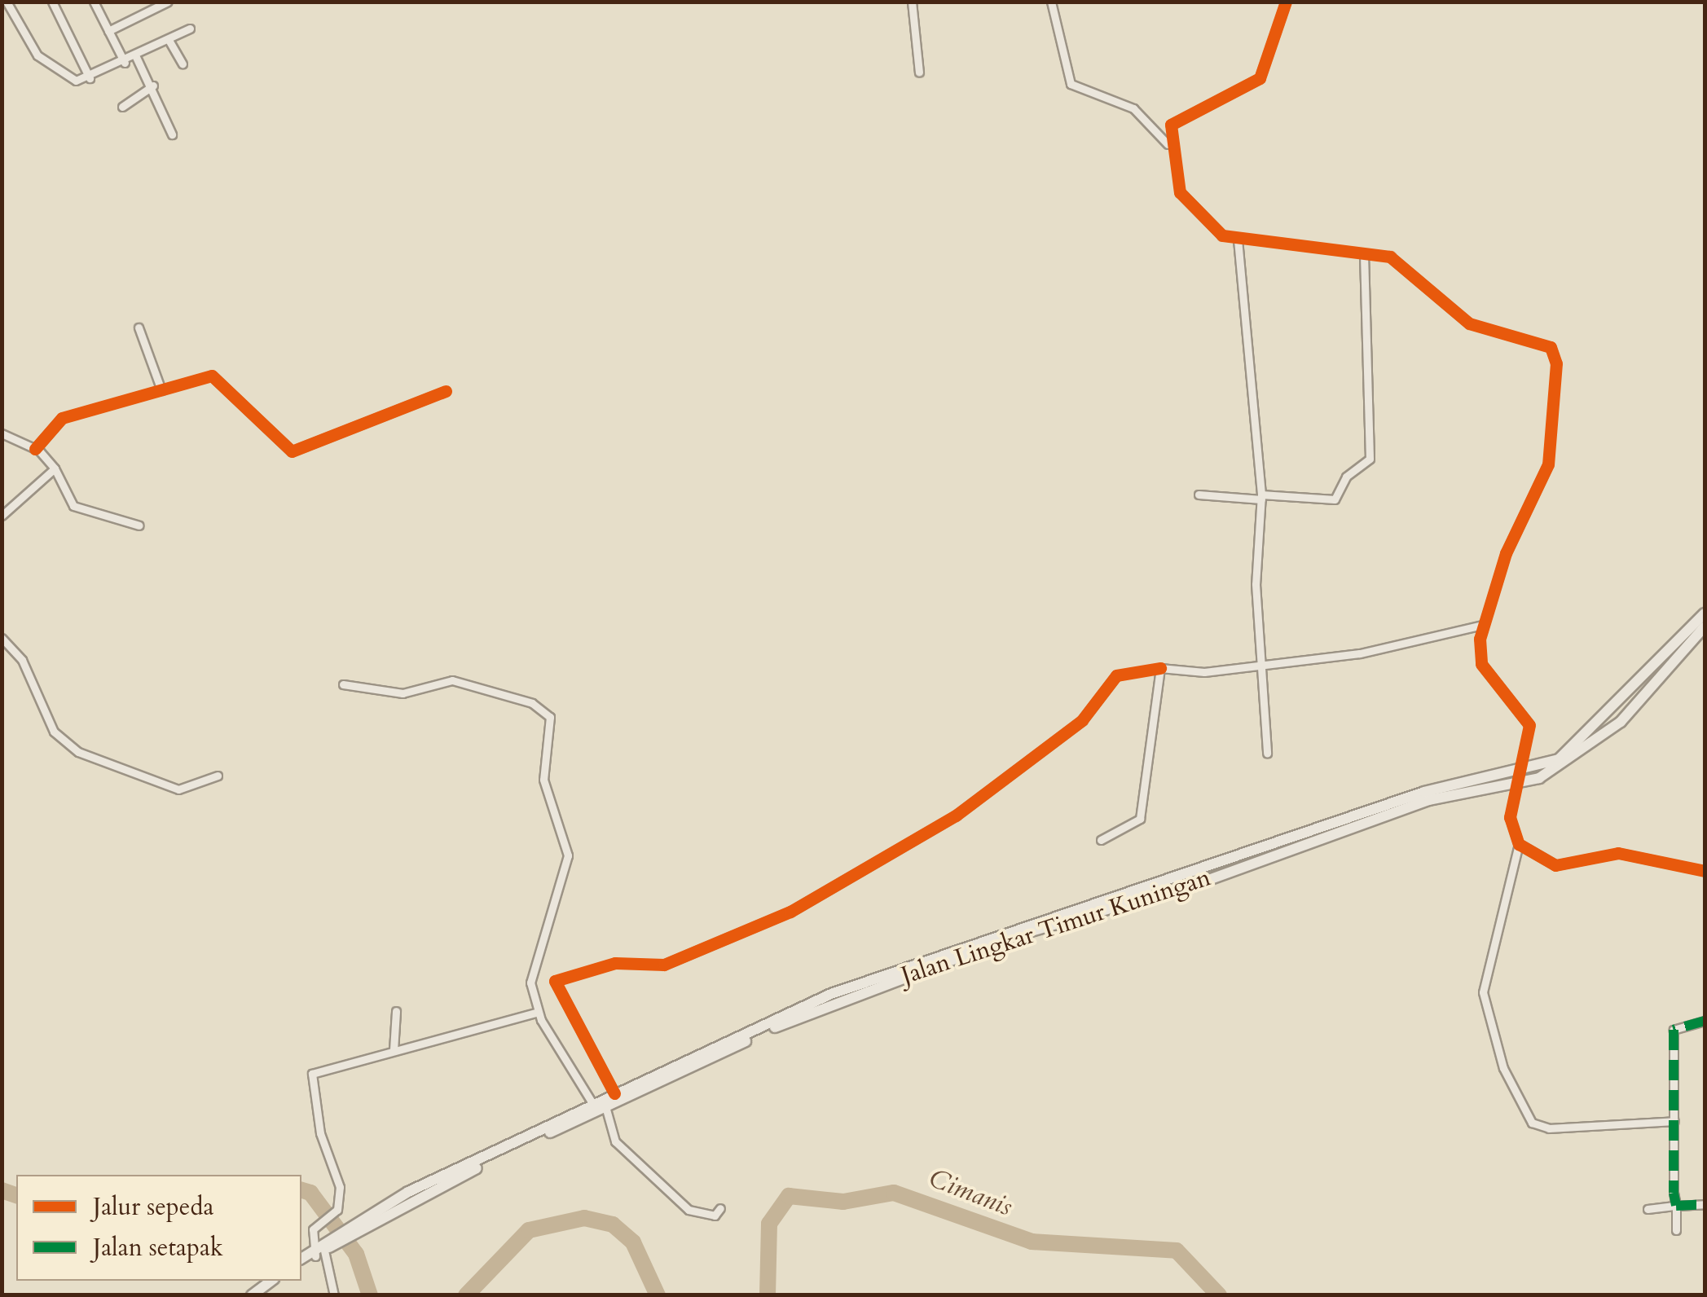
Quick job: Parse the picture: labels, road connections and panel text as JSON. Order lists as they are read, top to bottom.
{
  "streets": {
    "main road": ["Jalan Lingkar Timur Kuningan"]
  },
  "water": ["Cimanis"],
  "legend": ["Jalur sepeda", "Jalan setapak"]
}
